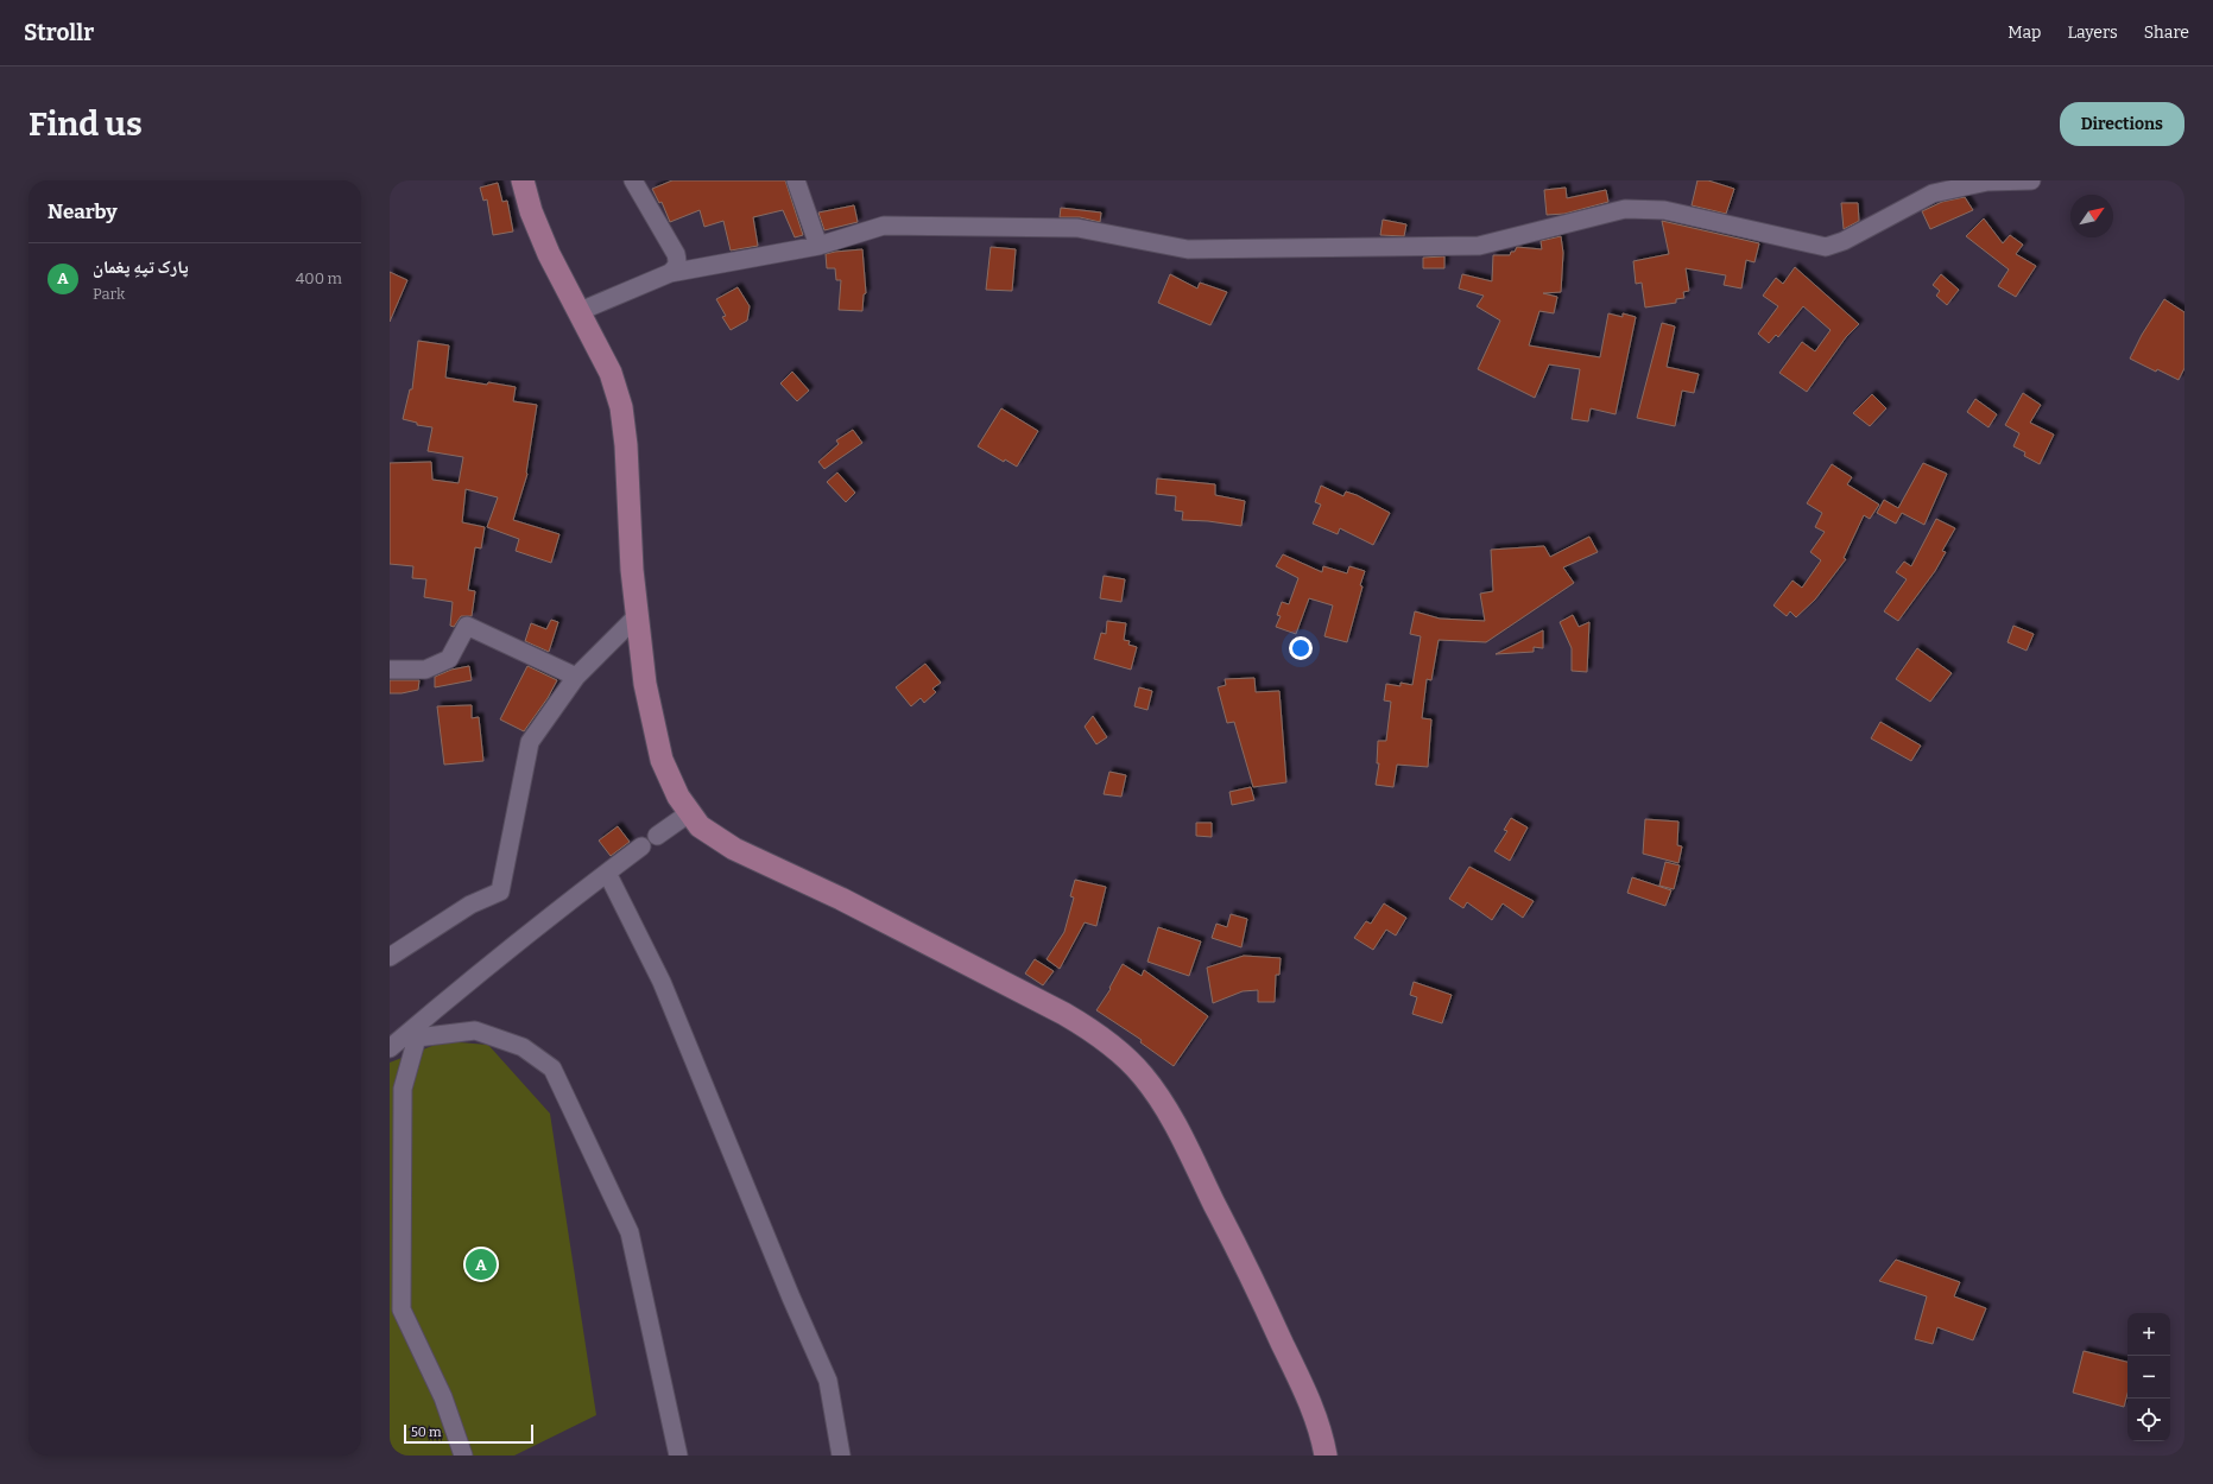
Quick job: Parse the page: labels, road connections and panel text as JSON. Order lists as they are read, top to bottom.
{
  "scale_bar": "50 m",
  "north": "top right",
  "page": {
    "header": "Strollr",
    "nav": ["Map", "Layers", "Share"],
    "buttons": "Directions",
    "title": "Find us",
    "heading": "Nearby",
    "list": [
      {
        "mark": "A",
        "name": "پارک تپهِ پغمان",
        "note": "Park",
        "value": "400 m"
      }
    ],
    "pins": "A",
    "map_buttons": ["+", "−"],
    "scale": "50 m"
  }
}
